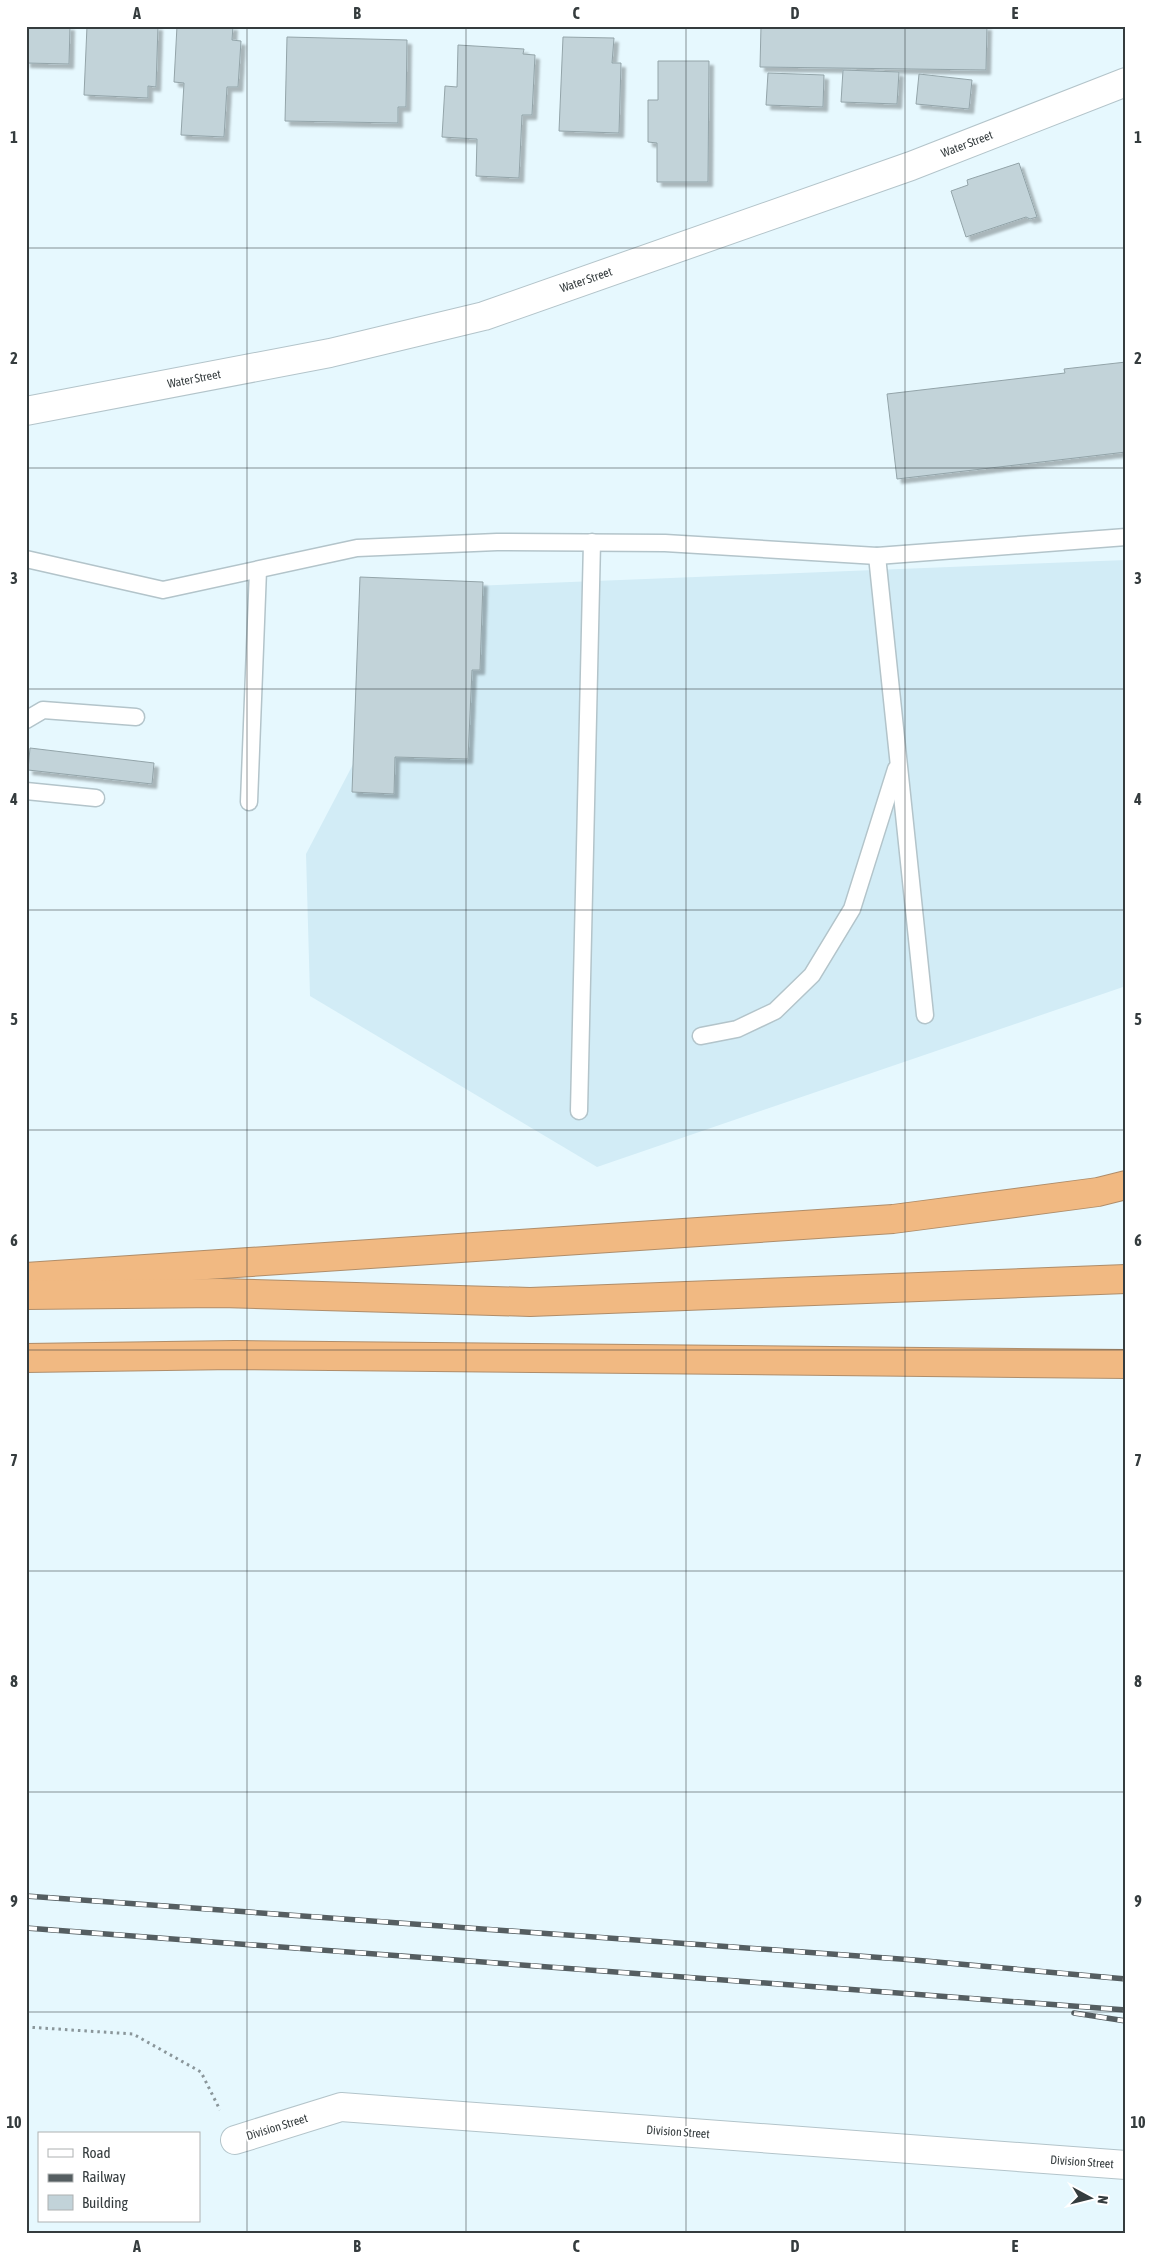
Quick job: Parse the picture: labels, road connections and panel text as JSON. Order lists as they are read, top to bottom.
{
  "streets": {
    "street": ["Water Street", "Division Street"]
  },
  "legend": ["Road", "Railway", "Building"],
  "north": "right",
  "grid": {
    "columns": [
      "A",
      "B",
      "C",
      "D",
      "E"
    ],
    "rows": [
      "1",
      "2",
      "3",
      "4",
      "5",
      "6",
      "7",
      "8",
      "9",
      "10"
    ]
  }
}
